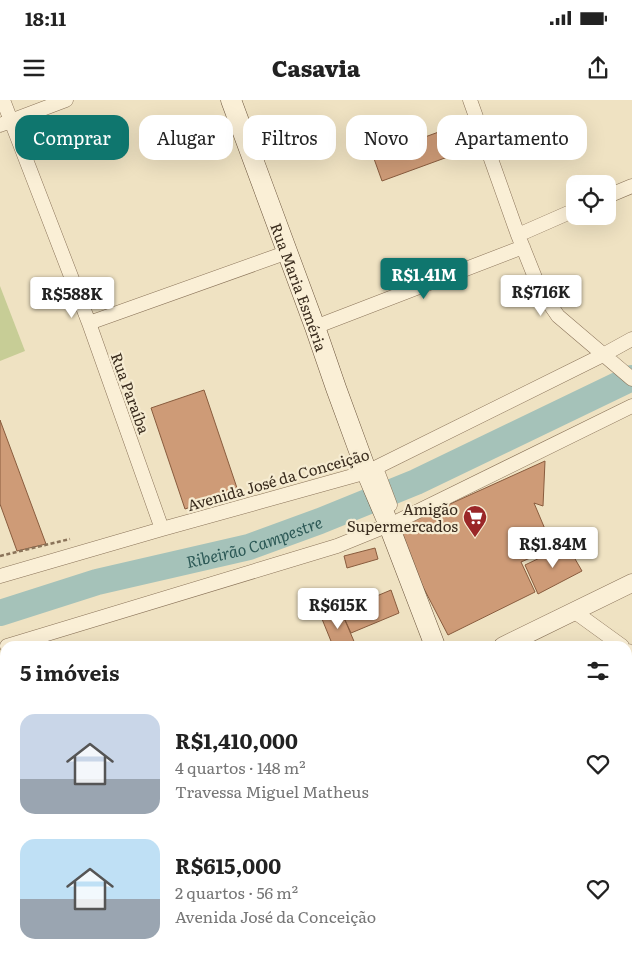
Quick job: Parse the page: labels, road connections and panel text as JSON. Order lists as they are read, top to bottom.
{
  "streets": {
    "main road": ["Rua Maria Esméria"],
    "street": ["Rua Paraíba", "Avenida José da Conceição"]
  },
  "crossings": [
    ["Rua Maria Esméria", "Avenida José da Conceição"],
    ["Rua Paraíba", "Avenida José da Conceição"]
  ],
  "water": ["Ribeirão Campestre"],
  "places": {
    "supermarket": ["Amigão Supermercados"]
  },
  "page": {
    "status": "18:11",
    "header": "Casavia",
    "chip": [
      "Comprar",
      "Alugar",
      "Filtros",
      "Novo",
      "Apartamento"
    ],
    "price": [
      "R$1.41M",
      "R$716K",
      "R$588K",
      "R$1.84M",
      "R$615K"
    ],
    "heading": "5 imóveis",
    "list": [
      {
        "name": "R$1,410,000",
        "note": "4 quartos · 148 m² · Travessa Miguel Matheus"
      },
      {
        "name": "R$615,000",
        "note": "2 quartos · 56 m² · Avenida José da Conceição"
      }
    ]
  }
}
